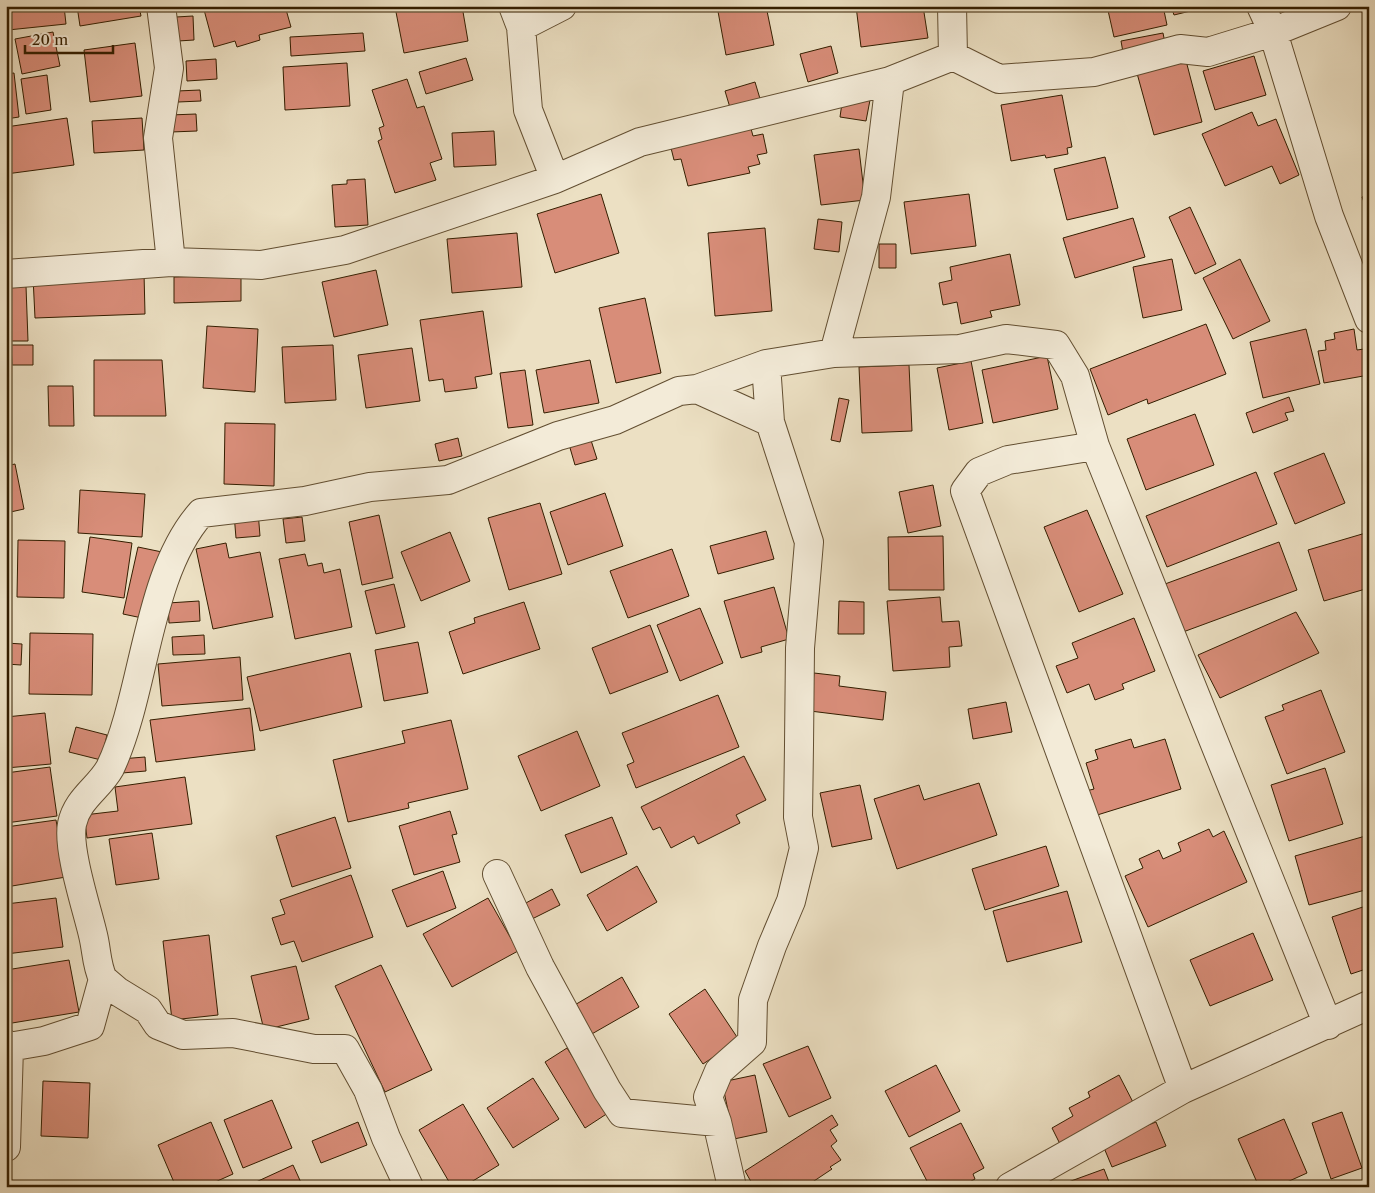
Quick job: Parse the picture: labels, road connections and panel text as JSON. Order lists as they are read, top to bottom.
{
  "scale_bar": "20 m"
}
